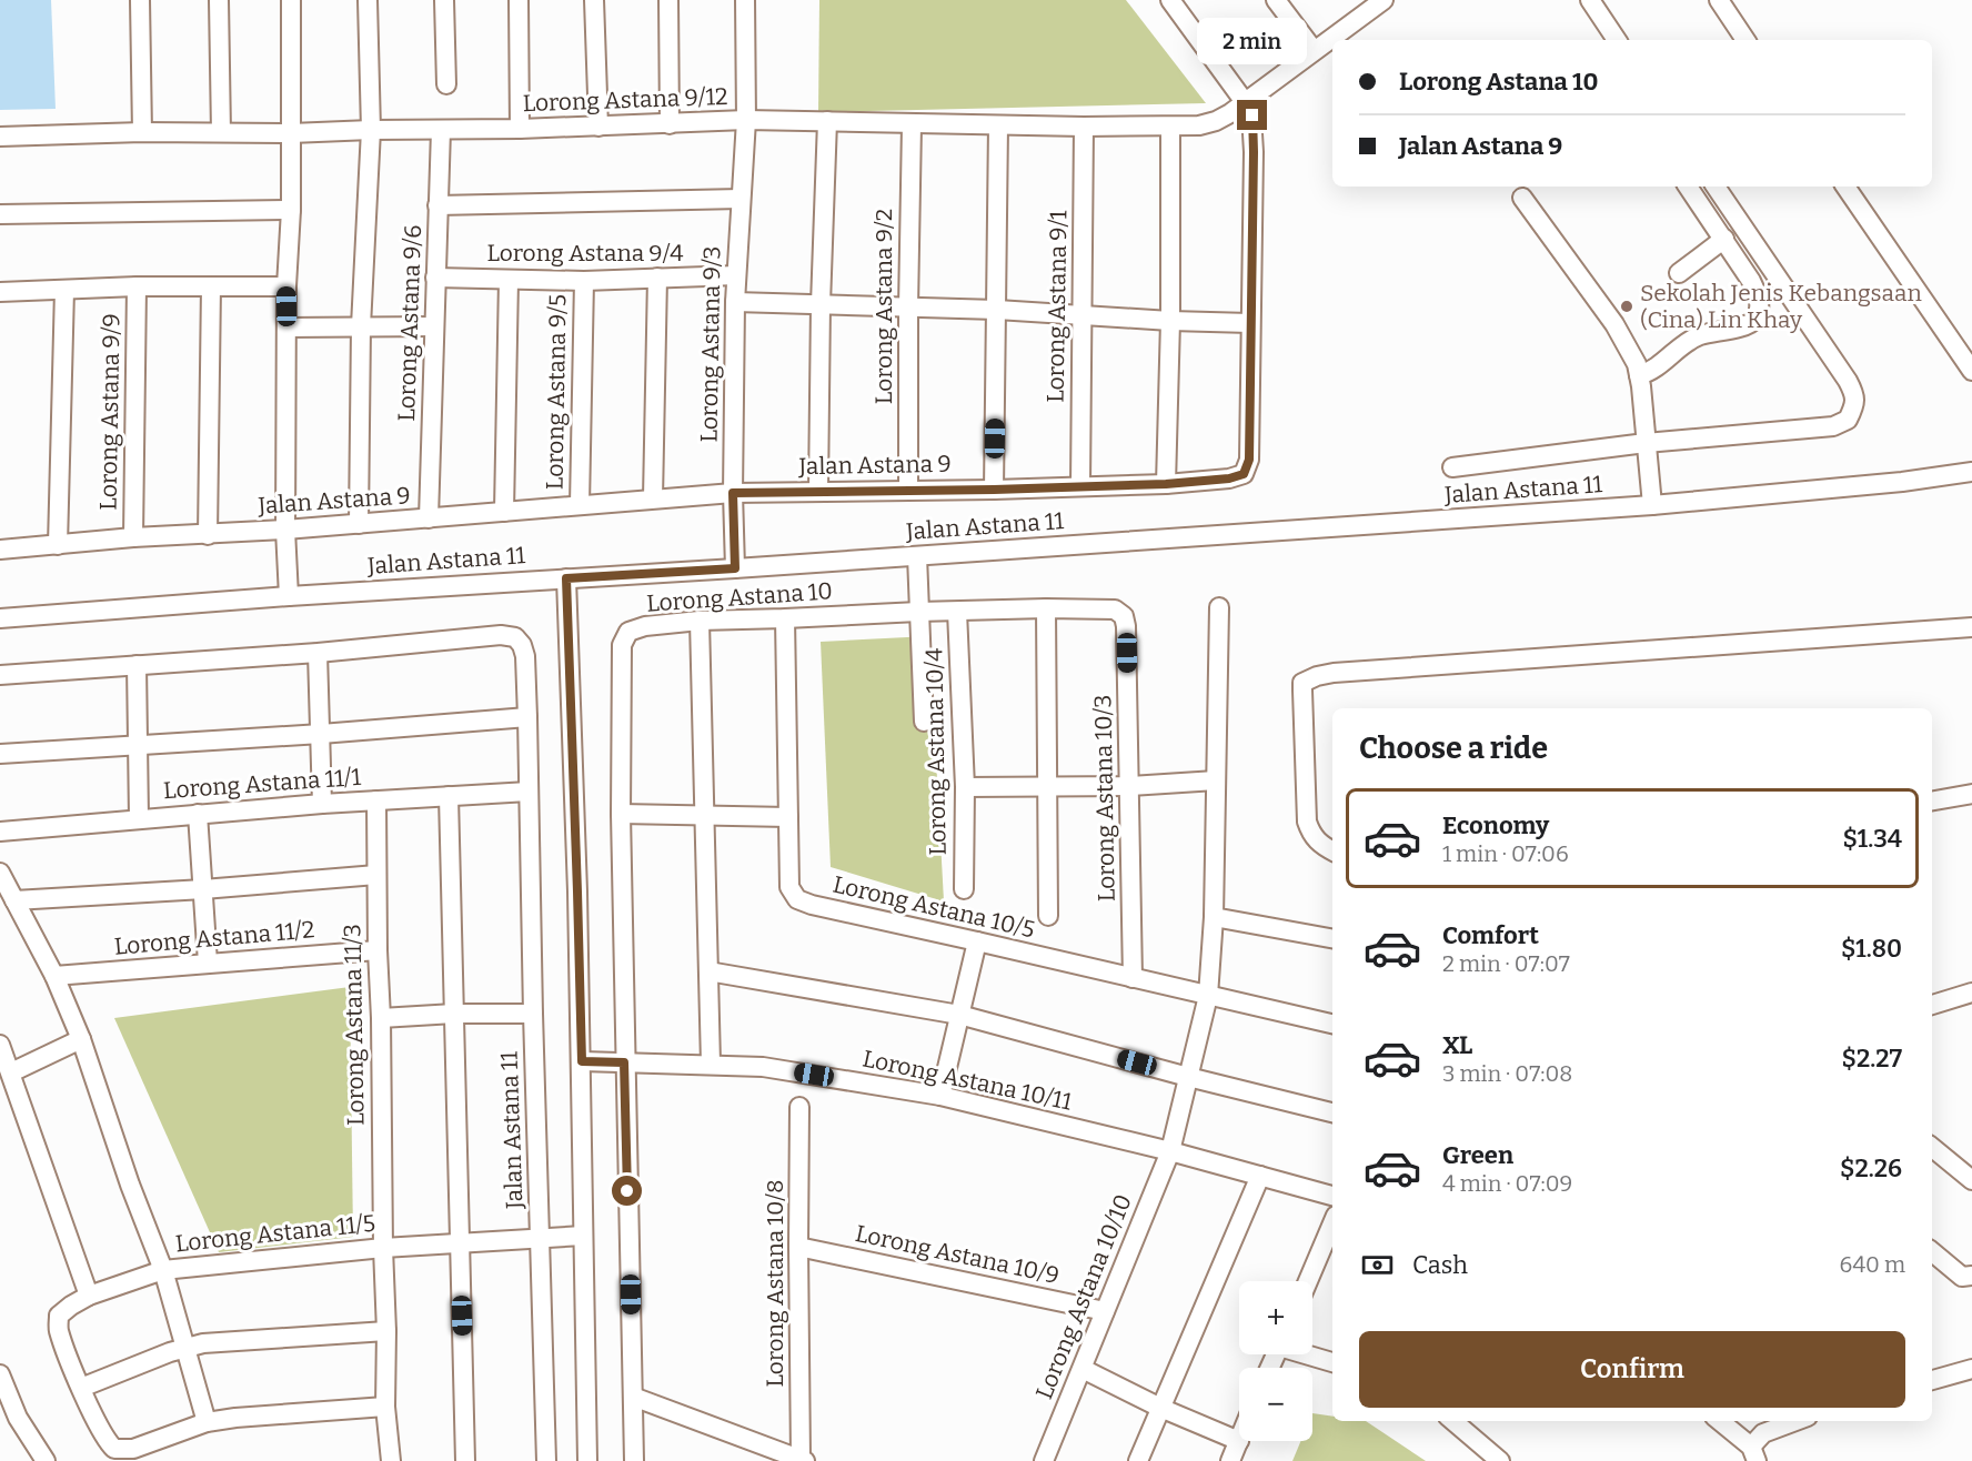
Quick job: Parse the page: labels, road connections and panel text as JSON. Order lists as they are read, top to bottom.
{
  "streets": {
    "street": [
      "Lorong Astana 9/12",
      "Lorong Astana 9/4",
      "Lorong Astana 9/2",
      "Lorong Astana 9/1",
      "Lorong Astana 9/6",
      "Lorong Astana 9/3",
      "Lorong Astana 9/5",
      "Lorong Astana 9/9",
      "Jalan Astana 9",
      "Jalan Astana 11",
      "Lorong Astana 10",
      "Lorong Astana 10/4",
      "Lorong Astana 11/1",
      "Lorong Astana 10/3",
      "Lorong Astana 10/5",
      "Lorong Astana 11/2",
      "Lorong Astana 11/3",
      "Lorong Astana 10/11",
      "Lorong Astana 11/5",
      "Lorong Astana 10/9",
      "Lorong Astana 10/8",
      "Lorong Astana 10/10"
    ]
  },
  "crossings": [
    ["Lorong Astana 9/12", "Lorong Astana 9/2"],
    ["Lorong Astana 9/12", "Lorong Astana 9/1"],
    ["Lorong Astana 9/12", "Lorong Astana 9/6"],
    ["Lorong Astana 9/12", "Lorong Astana 9/3"],
    ["Lorong Astana 9/12", "Jalan Astana 9"],
    ["Lorong Astana 9/4", "Lorong Astana 9/6"],
    ["Lorong Astana 9/4", "Lorong Astana 9/3"],
    ["Lorong Astana 9/4", "Lorong Astana 9/5"],
    ["Lorong Astana 9/2", "Jalan Astana 9"],
    ["Lorong Astana 9/1", "Jalan Astana 9"],
    ["Lorong Astana 9/6", "Jalan Astana 9"],
    ["Lorong Astana 9/3", "Jalan Astana 9"],
    ["Lorong Astana 9/3", "Jalan Astana 11"],
    ["Lorong Astana 9/5", "Jalan Astana 9"],
    ["Lorong Astana 9/9", "Jalan Astana 9"],
    ["Jalan Astana 11", "Lorong Astana 11/1"],
    ["Jalan Astana 11", "Lorong Astana 11/5"],
    ["Lorong Astana 10", "Lorong Astana 10/4"],
    ["Lorong Astana 10", "Lorong Astana 10/3"],
    ["Lorong Astana 10", "Lorong Astana 10/5"],
    ["Lorong Astana 10", "Lorong Astana 10/11"],
    ["Lorong Astana 11/1", "Lorong Astana 11/3"],
    ["Lorong Astana 10/3", "Lorong Astana 10/5"],
    ["Lorong Astana 10/5", "Lorong Astana 10/10"],
    ["Lorong Astana 11/2", "Lorong Astana 11/3"],
    ["Lorong Astana 11/3", "Lorong Astana 11/5"],
    ["Lorong Astana 10/11", "Lorong Astana 10/10"],
    ["Lorong Astana 10/9", "Lorong Astana 10/8"],
    ["Lorong Astana 10/9", "Lorong Astana 10/10"]
  ],
  "places": ["Sekolah Jenis Kebangsaan (Cina) Lin Khay"],
  "page": {
    "bubble": "2 min",
    "banner": ["Lorong Astana 10", "Jalan Astana 9"],
    "heading": "Choose a ride",
    "list": [
      {
        "name": "Economy",
        "note": "1 min · 07:06",
        "value": "$1.34"
      },
      {
        "name": "Comfort",
        "note": "2 min · 07:07",
        "value": "$1.80"
      },
      {
        "name": "XL",
        "note": "3 min · 07:08",
        "value": "$2.27"
      },
      {
        "name": "Green",
        "note": "4 min · 07:09",
        "value": "$2.26"
      }
    ],
    "pay": ["Cash", "640 m"],
    "map_buttons": ["+", "−"],
    "buttons": "Confirm"
  }
}
